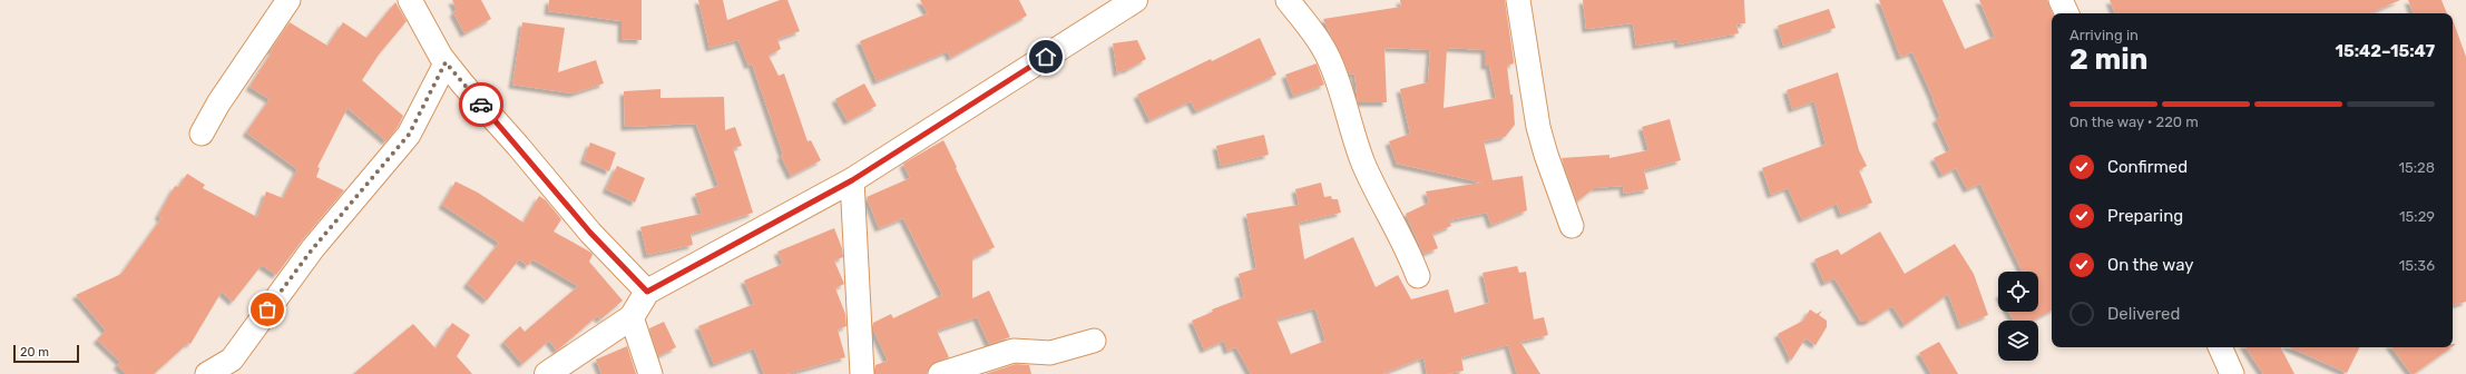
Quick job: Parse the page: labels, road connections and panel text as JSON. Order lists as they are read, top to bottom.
{
  "scale_bar": "20 m",
  "page": {
    "heading": ["2 min", "Arriving in", "15:42–15:47"],
    "bar": "On the way · 220 m",
    "list": [
      ["Confirmed", "15:28"],
      ["Preparing", "15:29"],
      ["On the way", "15:36"],
      "Delivered"
    ],
    "scale": "20 m"
  }
}
